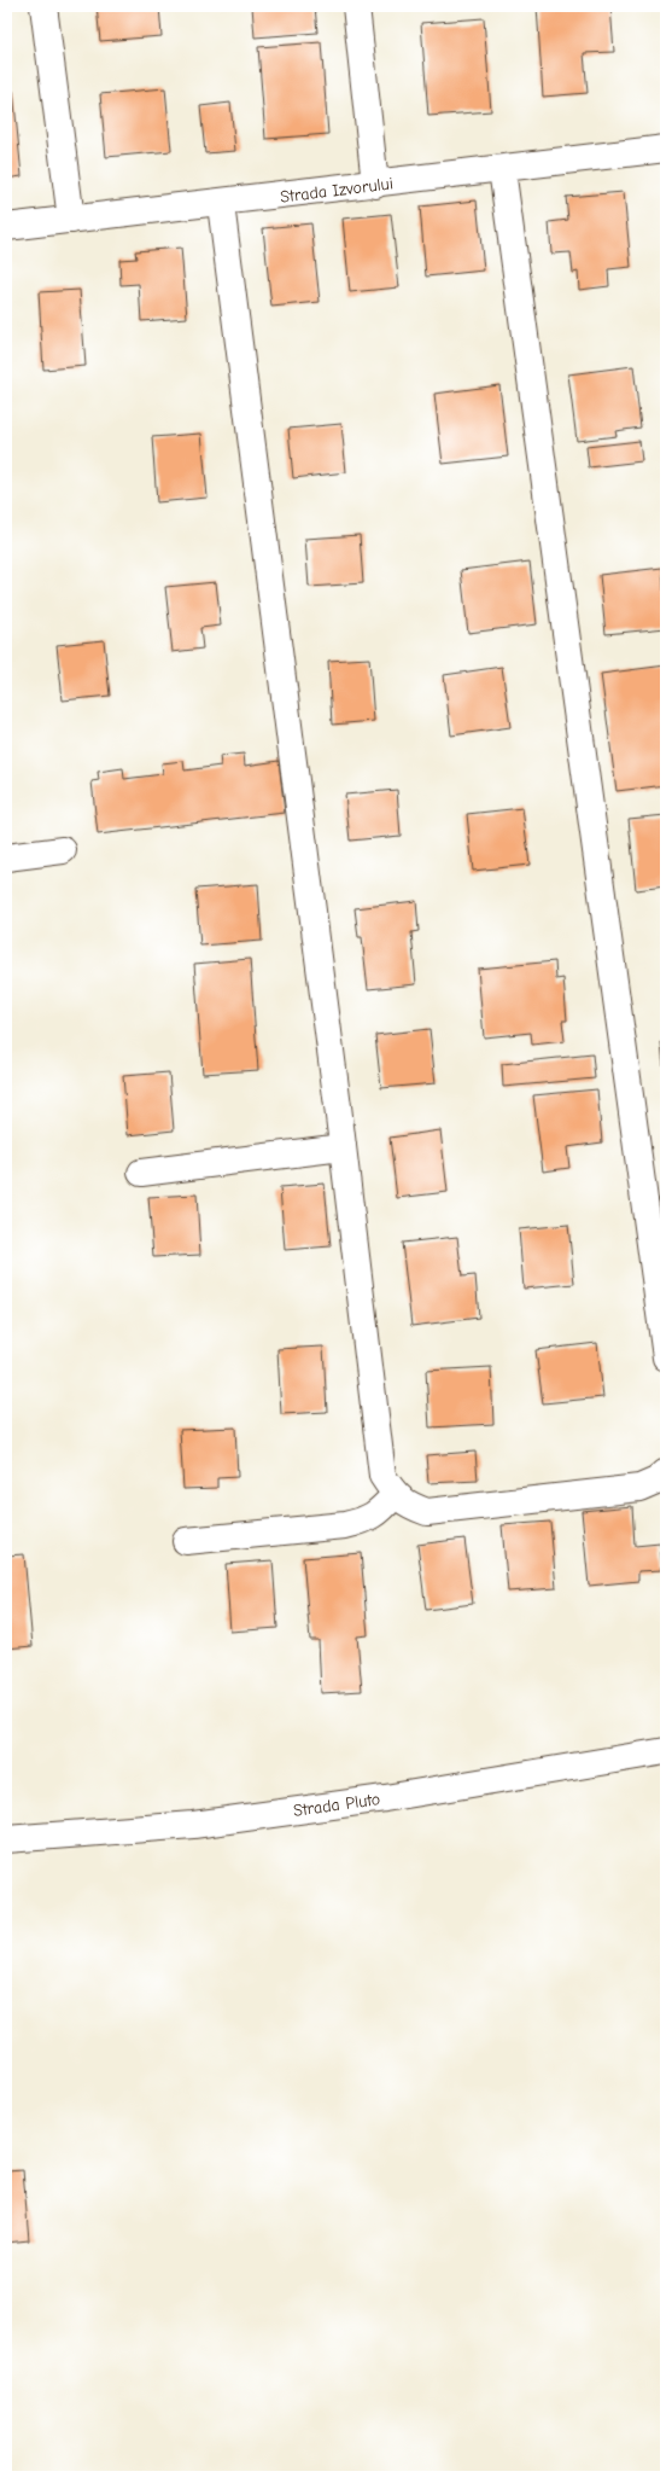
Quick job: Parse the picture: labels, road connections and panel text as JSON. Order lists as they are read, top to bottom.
{
  "streets": {
    "street": ["Strada Izvorului", "Strada Pluto"]
  }
}
